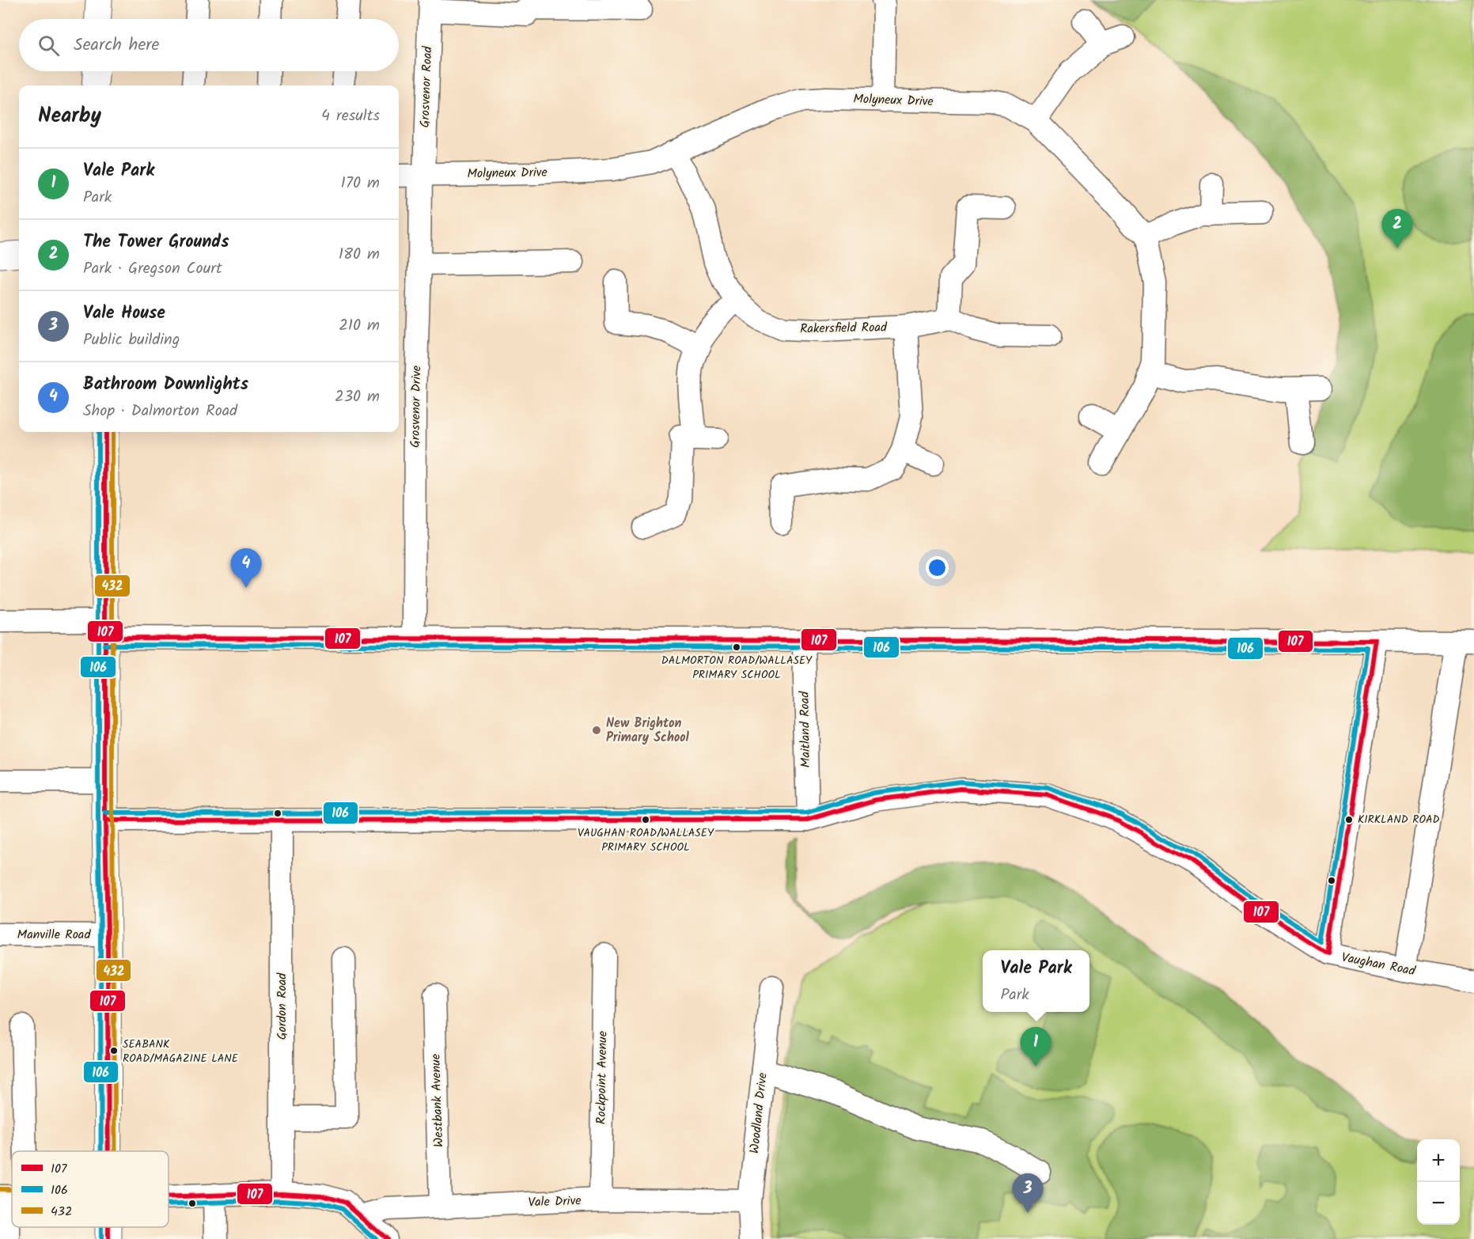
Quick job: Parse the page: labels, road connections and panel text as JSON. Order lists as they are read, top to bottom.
{
  "streets": {
    "street": [
      "Grosvenor Road",
      "Molyneux Drive",
      "Rakersfield Road",
      "Grosvenor Drive",
      "Maitland Road",
      "Manville Road",
      "Vaughan Road",
      "Gordon Road",
      "Rockpoint Avenue",
      "Westbank Avenue",
      "Woodland Drive",
      "Vale Drive"
    ]
  },
  "crossings": [
    ["Grosvenor Road", "Molyneux Drive"],
    ["Grosvenor Road", "Grosvenor Drive"],
    ["Molyneux Drive", "Rakersfield Road"],
    ["Molyneux Drive", "Grosvenor Drive"],
    ["Maitland Road", "Vaughan Road"],
    ["Vaughan Road", "Gordon Road"],
    ["Rockpoint Avenue", "Vale Drive"],
    ["Westbank Avenue", "Vale Drive"],
    ["Woodland Drive", "Vale Drive"]
  ],
  "places": [
    "DALMORTON ROAD/WALLASEY PRIMARY SCHOOL",
    "New Brighton Primary School",
    "VAUGHAN ROAD/WALLASEY PRIMARY SCHOOL",
    "KIRKLAND ROAD",
    "SEABANK ROAD/MAGAZINE LANE"
  ],
  "lines": ["transit line 107", "transit line 106", "transit line 432"],
  "legend": ["107", "106", "432"],
  "page": {
    "search": "Search here",
    "heading": ["Nearby", "4 results"],
    "list": [
      {
        "mark": "1",
        "name": "Vale Park",
        "note": "Park",
        "value": "170 m"
      },
      {
        "mark": "2",
        "name": "The Tower Grounds",
        "note": "Park · Gregson Court",
        "value": "180 m"
      },
      {
        "mark": "3",
        "name": "Vale House",
        "note": "Public building",
        "value": "210 m"
      },
      {
        "mark": "4",
        "name": "Bathroom Downlights",
        "note": "Shop · Dalmorton Road",
        "value": "230 m"
      }
    ],
    "pins": [
      "2",
      "4",
      "1",
      "3"
    ],
    "popup": ["Vale Park", "Park"],
    "map_buttons": ["+", "−"]
  }
}
